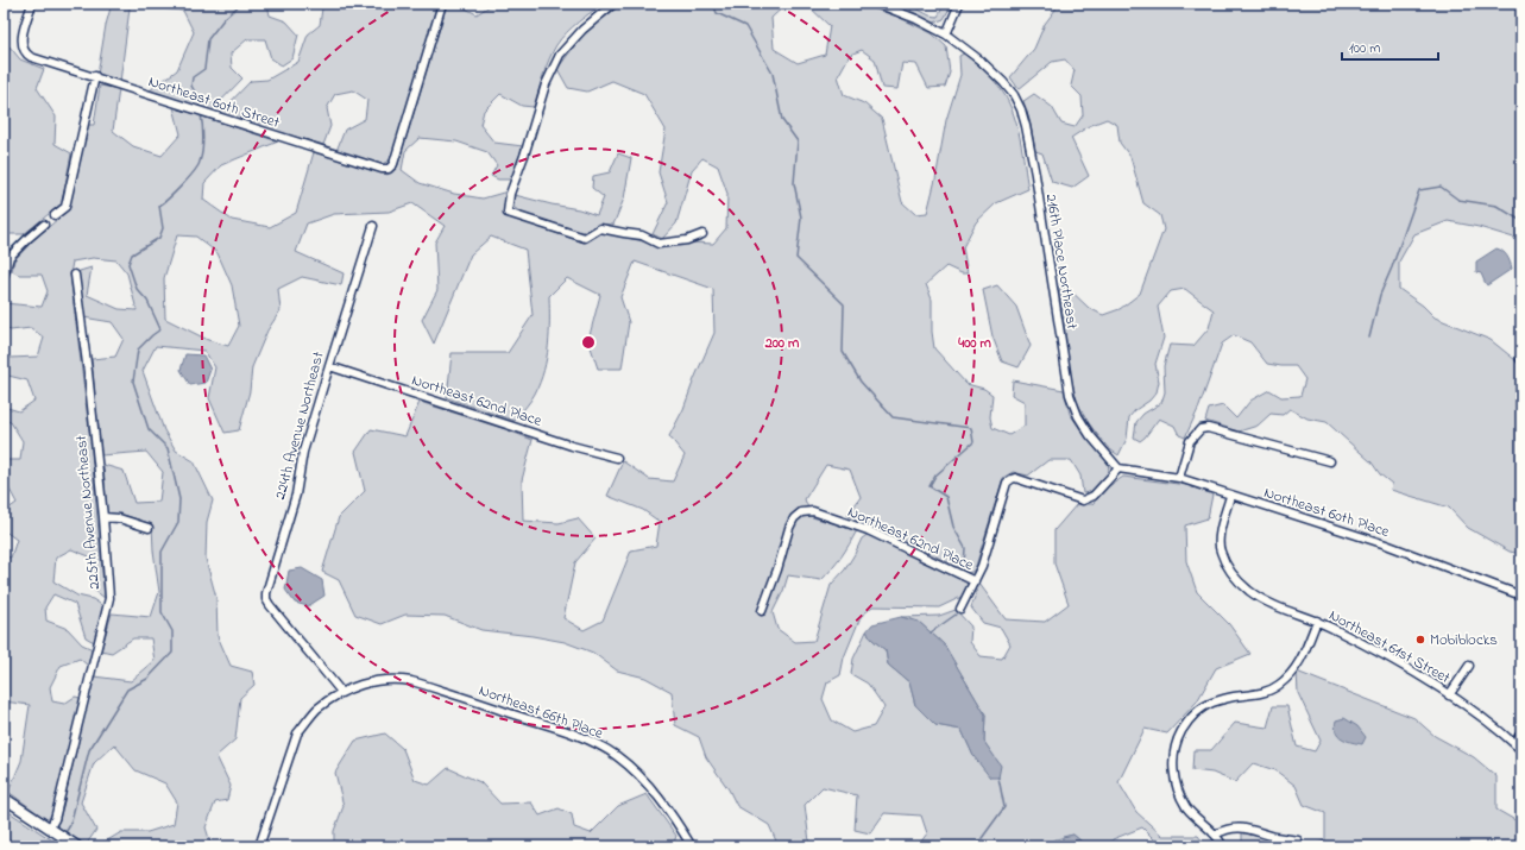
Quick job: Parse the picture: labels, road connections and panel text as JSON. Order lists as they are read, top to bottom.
{
  "streets": {
    "street": [
      "Northeast 60th Street",
      "216th Place Northeast",
      "Northeast 62nd Place",
      "224th Avenue Northeast",
      "225th Avenue Northeast",
      "Northeast 60th Place",
      "Northeast 61st Street",
      "Northeast 66th Place"
    ]
  },
  "crossings": [
    ["216th Place Northeast", "Northeast 60th Place"],
    ["Northeast 62nd Place", "224th Avenue Northeast"],
    ["224th Avenue Northeast", "Northeast 66th Place"],
    ["Northeast 60th Place", "Northeast 61st Street"]
  ],
  "places": ["Mobiblocks"],
  "scale_bar": "100 m",
  "rings": ["200 m", "400 m"]
}
